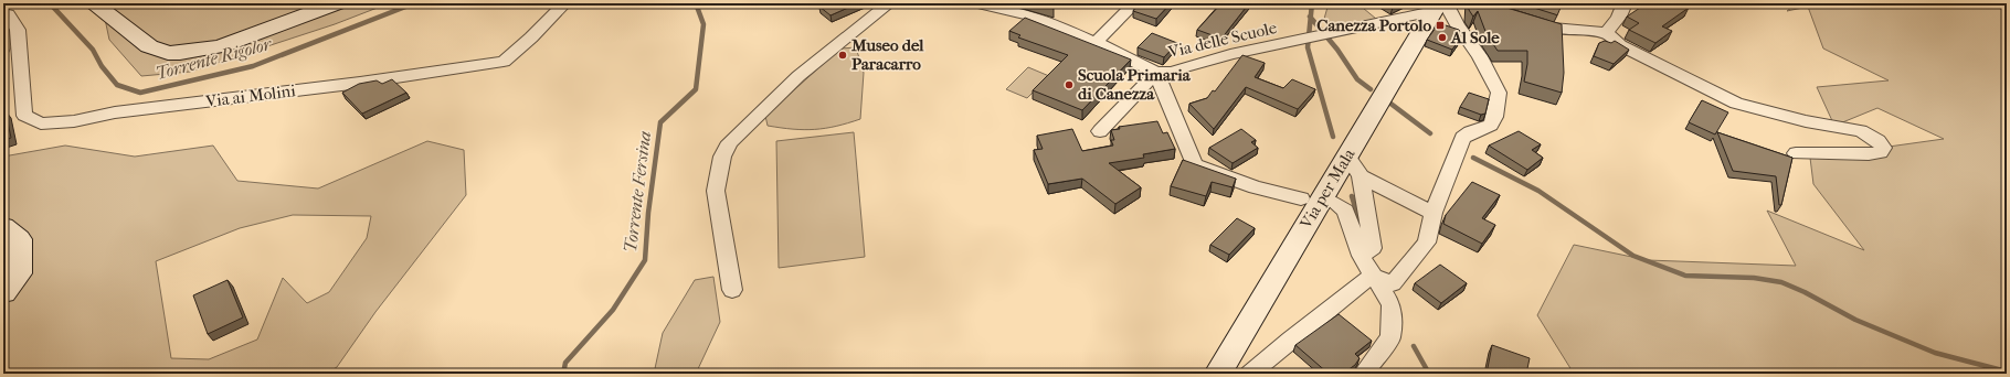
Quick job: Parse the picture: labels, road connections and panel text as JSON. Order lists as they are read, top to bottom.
{
  "streets": {
    "main road": ["Via per Mala"],
    "street": ["Via delle Scuole", "Via ai Molini"]
  },
  "crossings": [
    ["Via delle Scuole", "Via per Mala"]
  ],
  "water": ["Torrente Rigolor", "Torrente Fersina"],
  "places": {
    "transit": ["Canezza Portolo"],
    "other": ["Al Sole", "Museo del Paracarro", "Scuola Primaria di Canezza"]
  }
}
